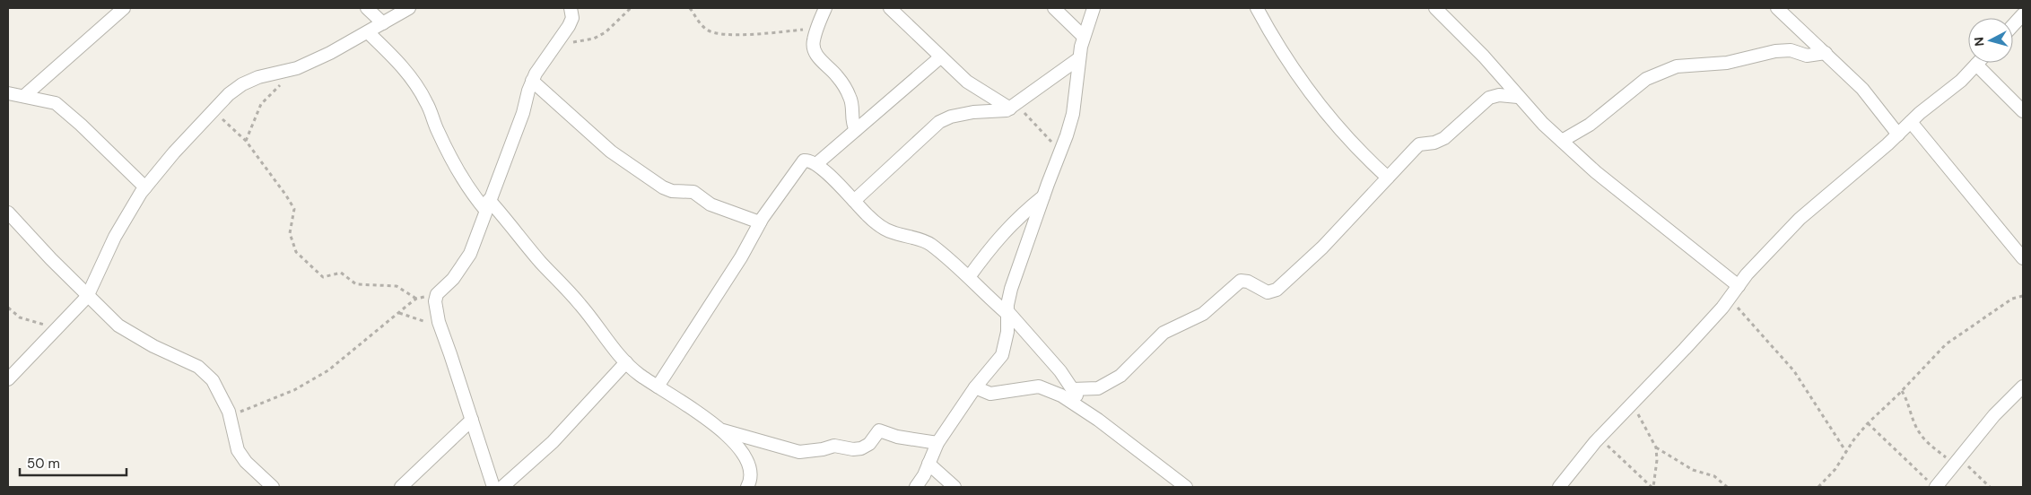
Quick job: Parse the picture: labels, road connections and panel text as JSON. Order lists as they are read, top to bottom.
{
  "scale_bar": "50 m",
  "north": "left"
}
